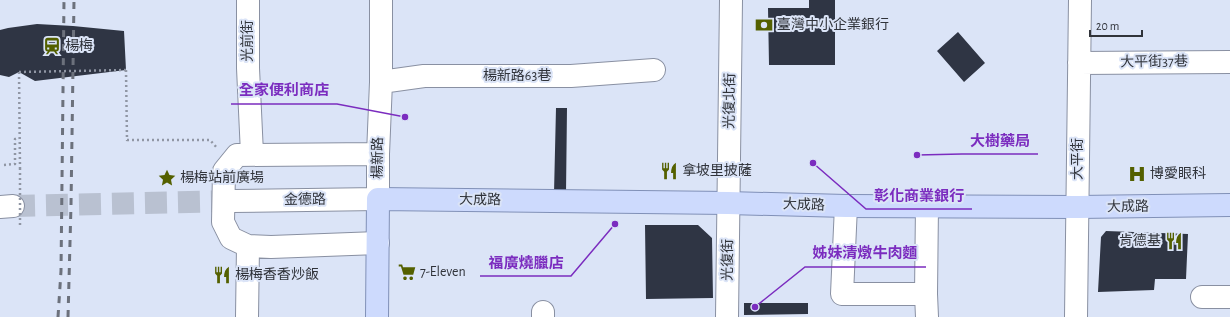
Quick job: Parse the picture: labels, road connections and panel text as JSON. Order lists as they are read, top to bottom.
{
  "streets": {
    "main road": ["楊新路", "大成路"],
    "street": [
      "光前街",
      "大平街37巷",
      "楊新路63巷",
      "光復北街",
      "大平街",
      "金德路",
      "光復街"
    ]
  },
  "crossings": [
    ["大平街37巷", "大平街"],
    ["楊新路63巷", "楊新路"],
    ["光復北街", "大成路"],
    ["光復北街", "光復街"],
    ["楊新路", "金德路"],
    ["楊新路", "大成路"],
    ["大平街", "大成路"],
    ["金德路", "大成路"],
    ["大成路", "光復街"]
  ],
  "places": {
    "bank": ["臺灣中小企業銀行"],
    "station": ["楊梅"],
    "other": [
      "全家便利商店",
      "大樹藥局",
      "彰化商業銀行",
      "福廣燒臘店",
      "姊妹清燉牛肉麵"
    ],
    "restaurant": ["拿坡里披薩", "肯德基", "楊梅香香炒飯"],
    "hospital": ["博愛眼科"],
    "place": ["楊梅站前廣場"],
    "supermarket": ["7-Eleven"]
  },
  "scale_bar": "20 m"
}
